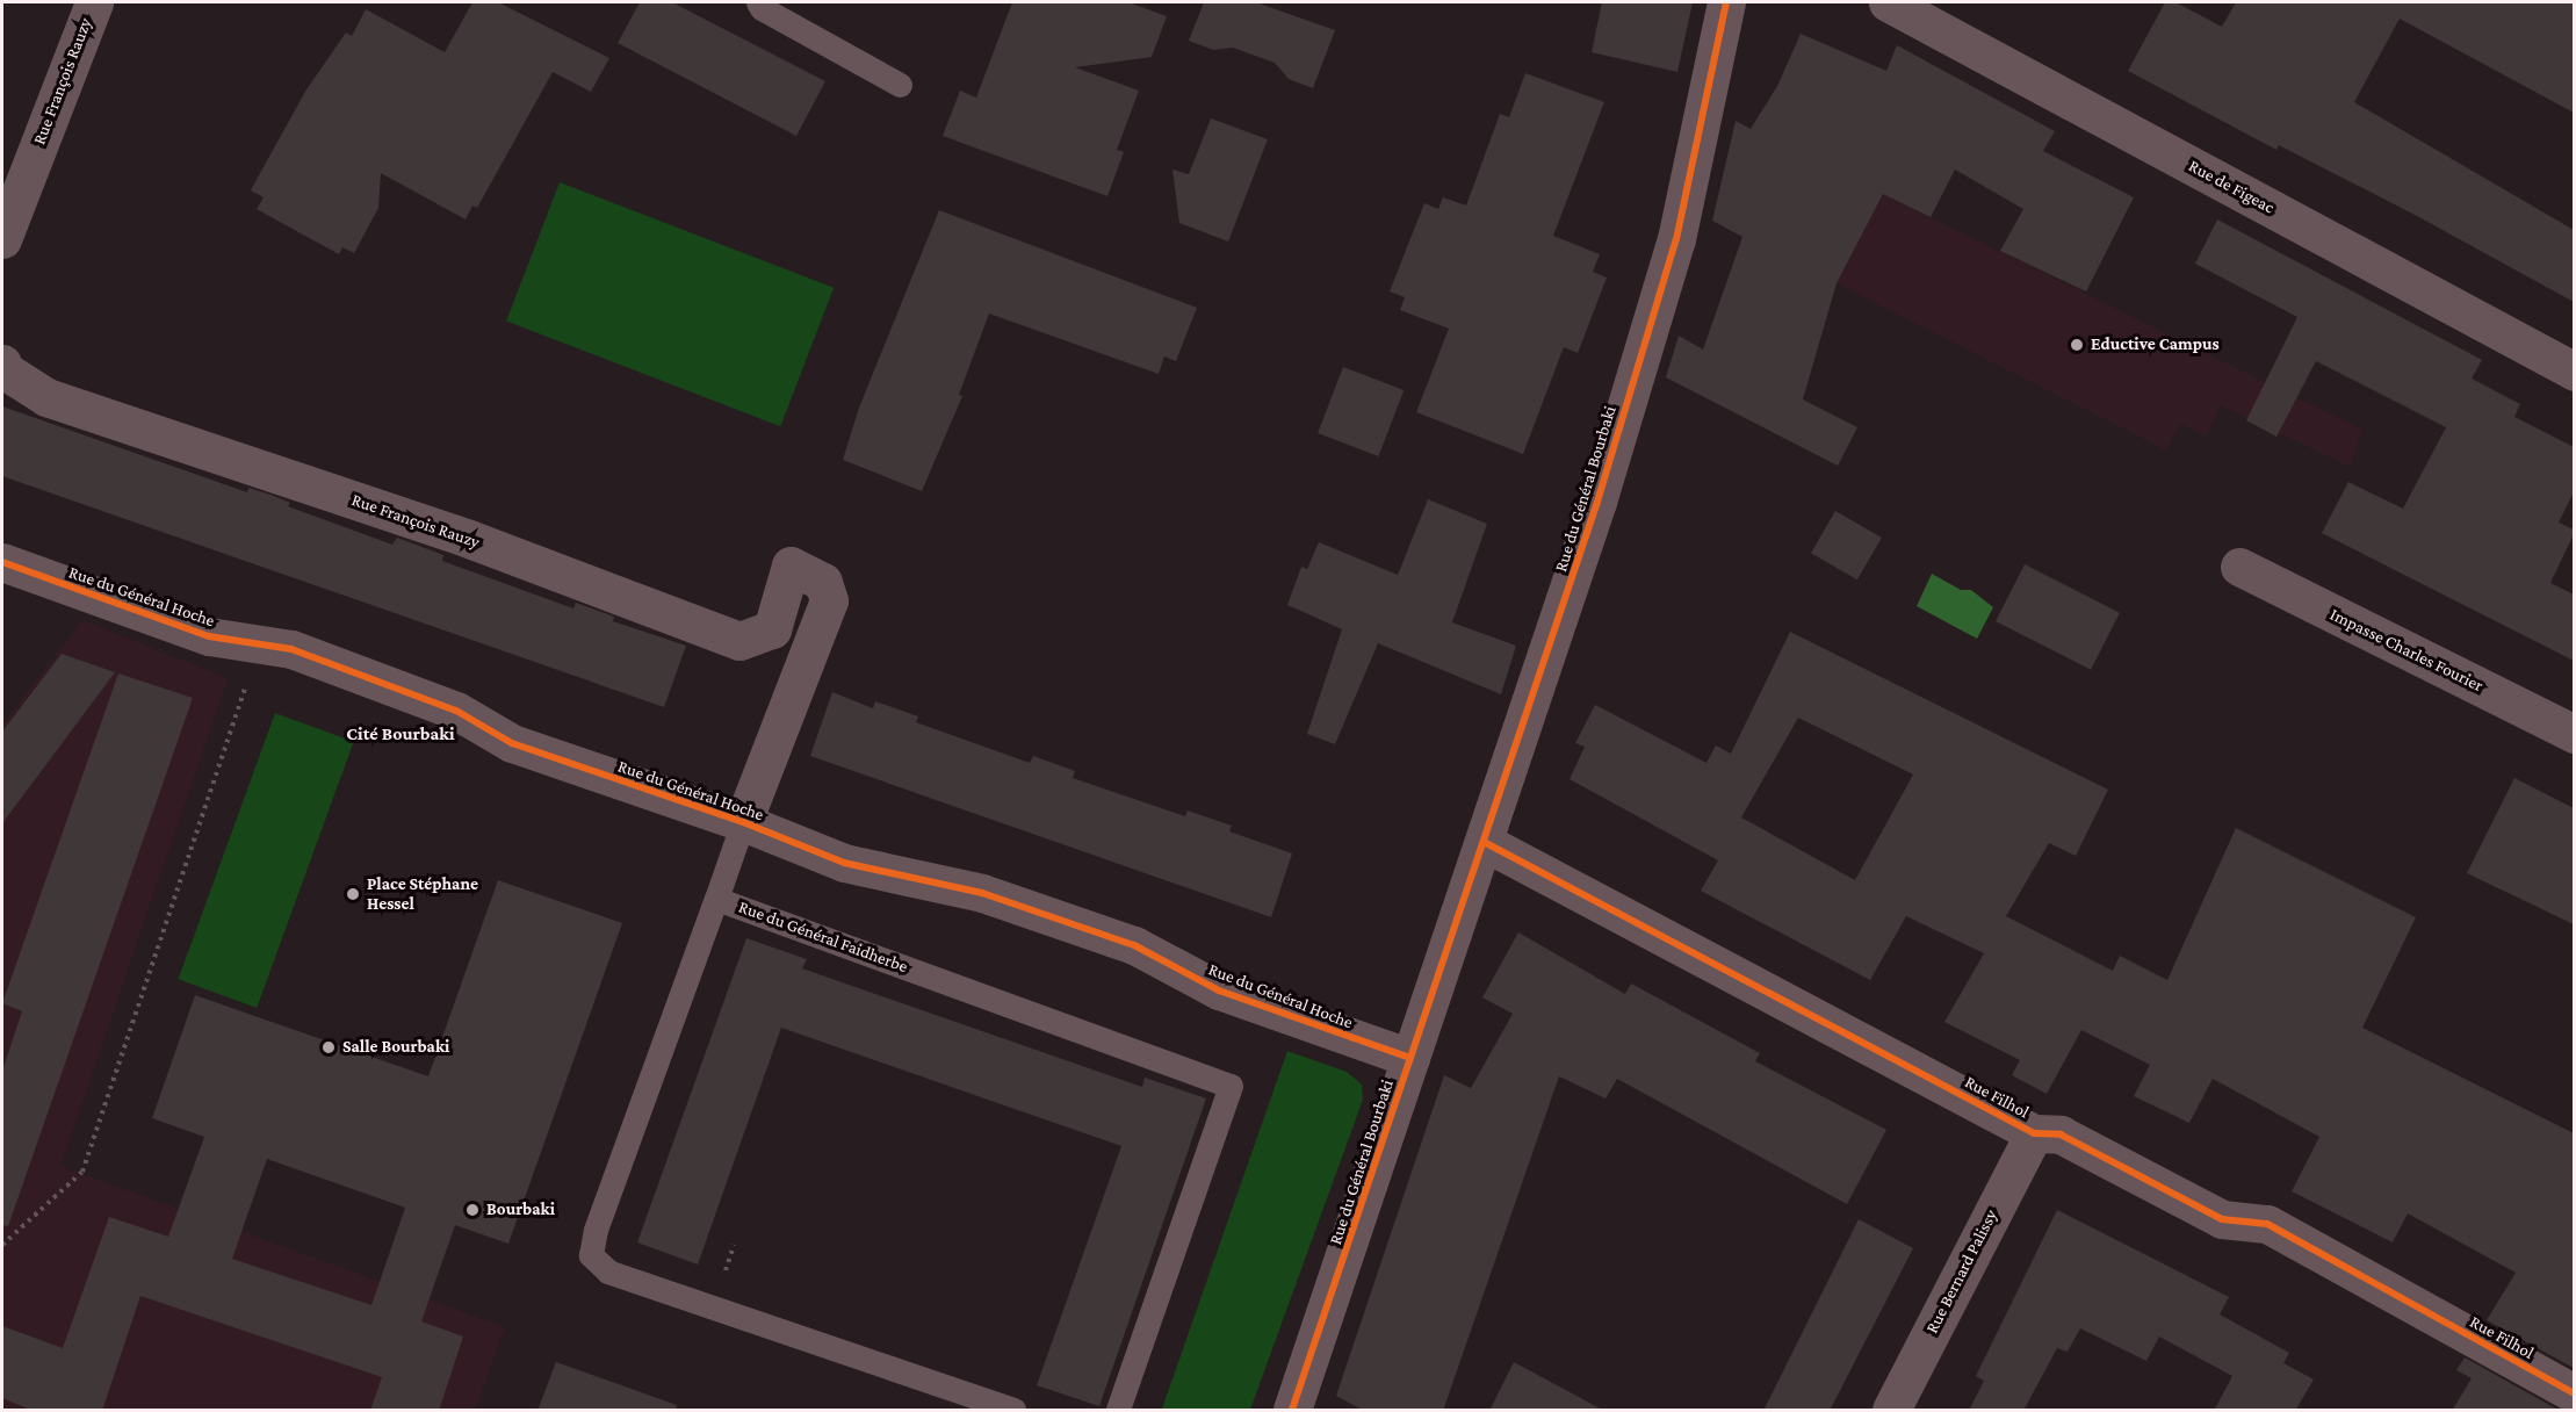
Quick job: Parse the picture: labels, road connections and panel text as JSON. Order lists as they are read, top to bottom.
{
  "streets": {
    "street": [
      "Rue François Rauzy",
      "Rue de Figeac",
      "Rue du Général Bourbaki",
      "Rue du Général Hoche",
      "Impasse Charles Fourier",
      "Rue Filhol",
      "Rue Bernard Palissy"
    ],
    "lane": ["Rue du Général Faidherbe"]
  },
  "crossings": [
    ["Rue François Rauzy", "Rue du Général Hoche"],
    ["Rue du Général Bourbaki", "Rue du Général Hoche"],
    ["Rue du Général Bourbaki", "Rue Filhol"],
    ["Rue Filhol", "Rue Bernard Palissy"]
  ],
  "districts": ["Cité Bourbaki"],
  "places": [
    "Eductive Campus",
    "Place Stéphane Hessel",
    "Salle Bourbaki",
    "Bourbaki"
  ]
}
